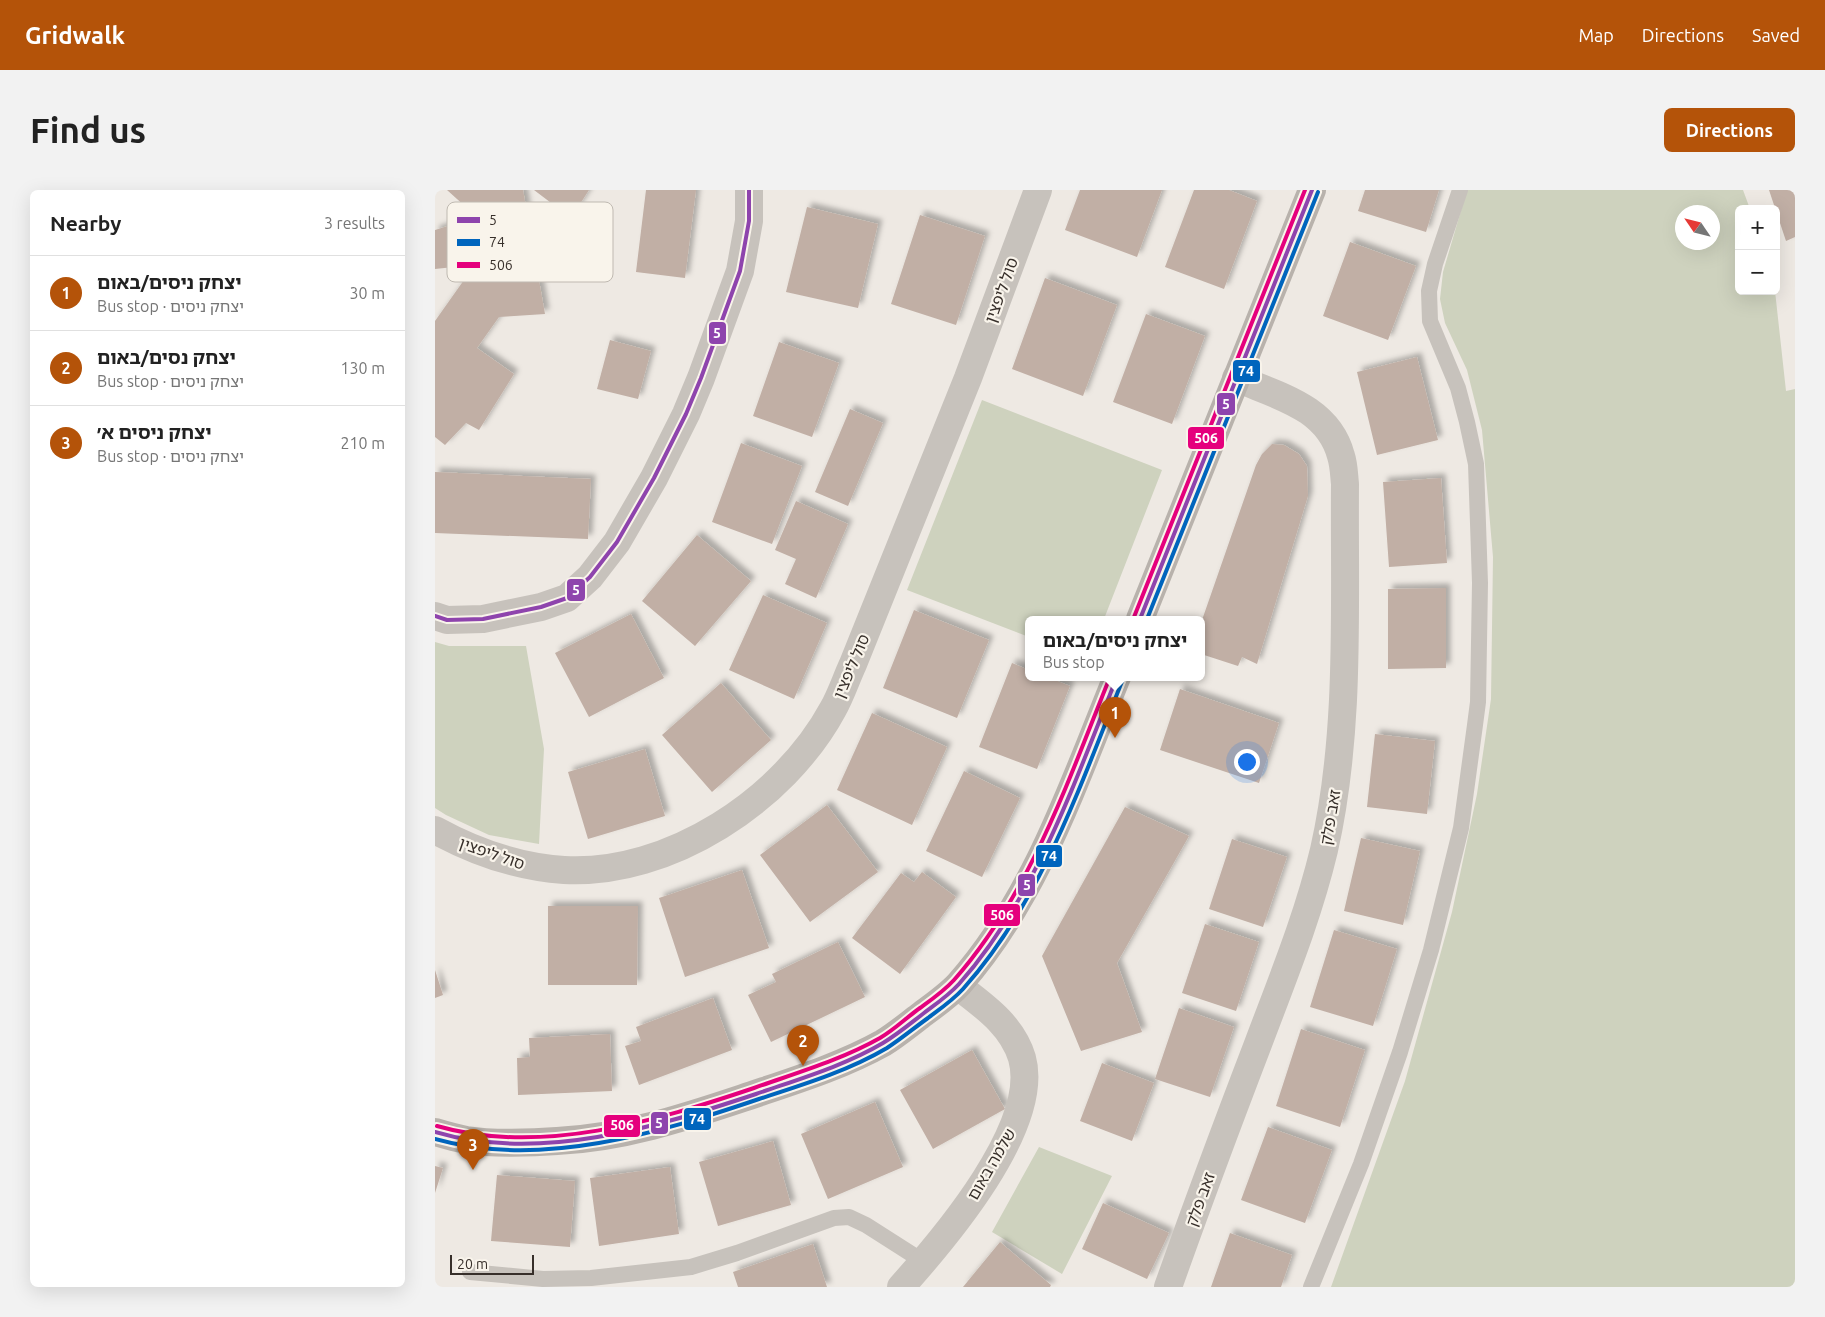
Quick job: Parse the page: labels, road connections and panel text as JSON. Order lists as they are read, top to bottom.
{
  "streets": {
    "street": ["סול ליפצין", "זאב פלק", "שלמה באום"]
  },
  "lines": ["transit line 5", "transit line 506", "transit line 74"],
  "legend": ["5", "74", "506"],
  "scale_bar": "20 m",
  "north": "top left",
  "page": {
    "header": "Gridwalk",
    "nav": ["Map", "Directions", "Saved"],
    "buttons": "Directions",
    "title": "Find us",
    "heading": ["Nearby", "3 results"],
    "map_buttons": ["+", "−"],
    "list": [
      {
        "mark": "1",
        "name": "יצחק ניסים/באום",
        "note": "Bus stop · יצחק ניסים",
        "value": "30 m"
      },
      {
        "mark": "2",
        "name": "יצחק נסים/באום",
        "note": "Bus stop · יצחק ניסים",
        "value": "130 m"
      },
      {
        "mark": "3",
        "name": "יצחק ניסים א׳",
        "note": "Bus stop · יצחק ניסים",
        "value": "210 m"
      }
    ],
    "popup": ["יצחק ניסים/באום", "Bus stop"],
    "pins": ["1", "2", "3"],
    "scale": "20 m"
  }
}
